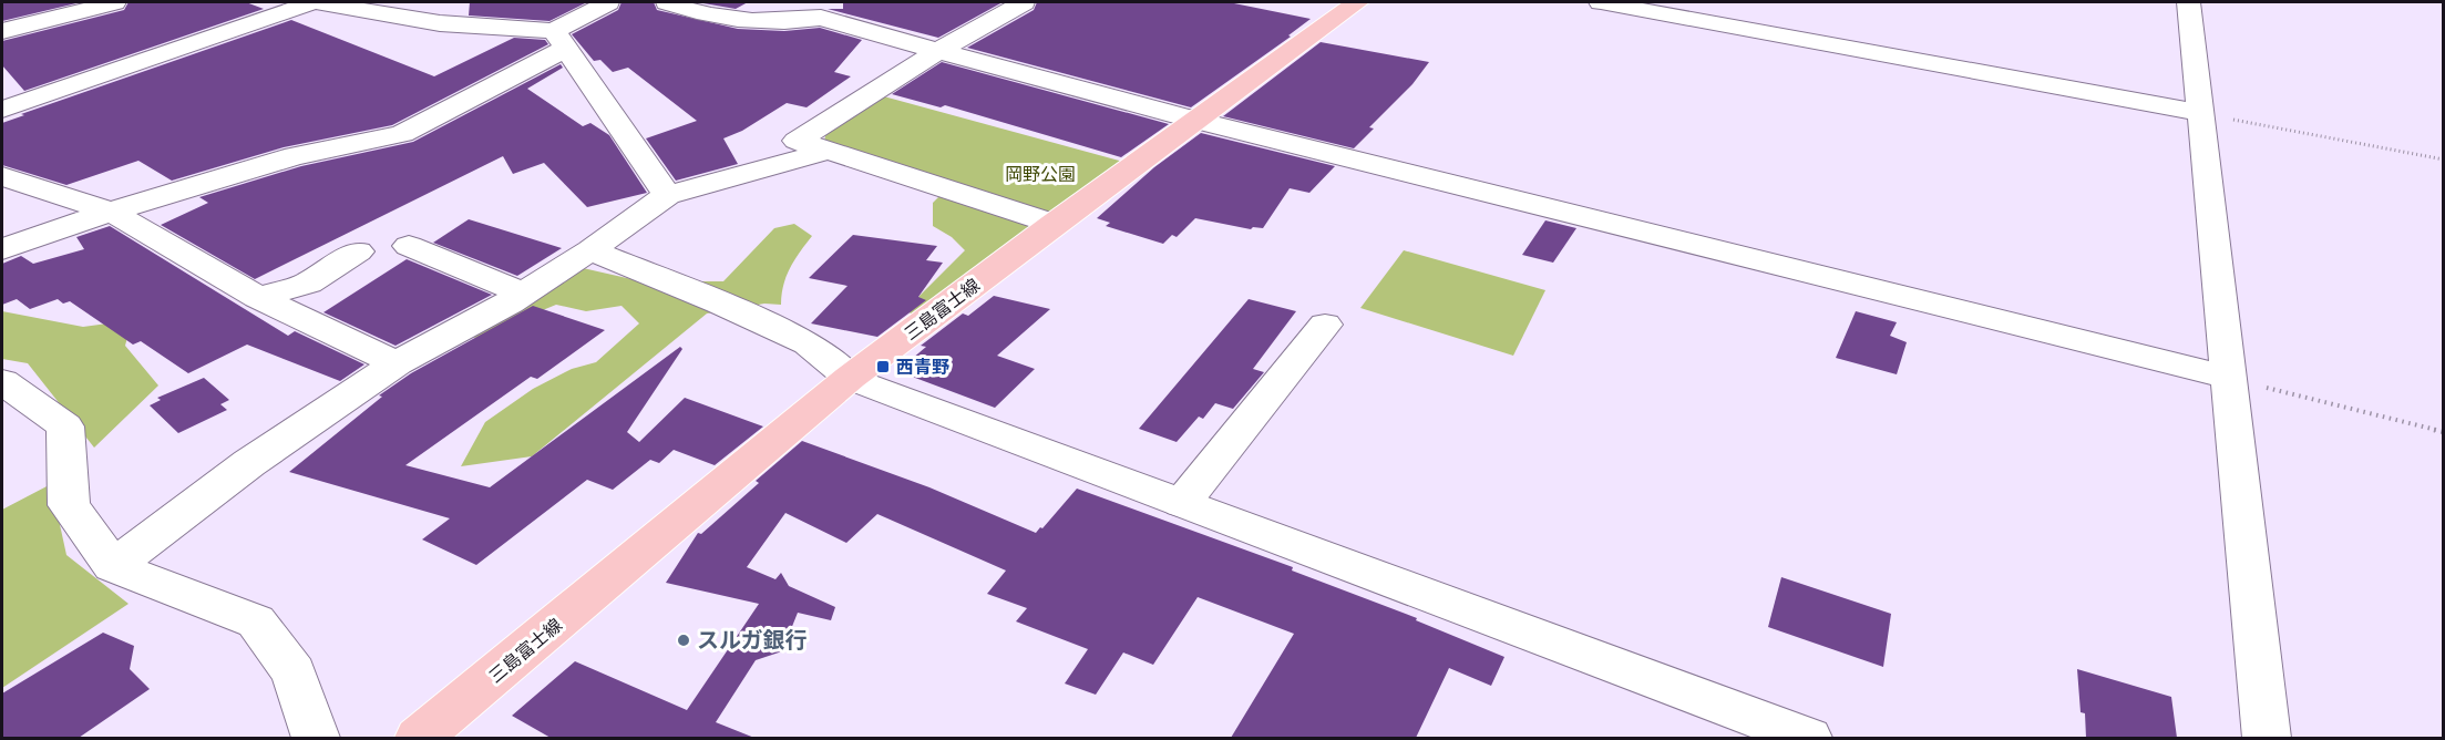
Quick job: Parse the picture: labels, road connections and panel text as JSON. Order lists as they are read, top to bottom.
{
  "streets": {
    "main road": ["三島富士線"]
  },
  "parks": ["岡野公園"],
  "places": {
    "transit": ["西青野"],
    "other": ["スルガ銀行"]
  }
}
